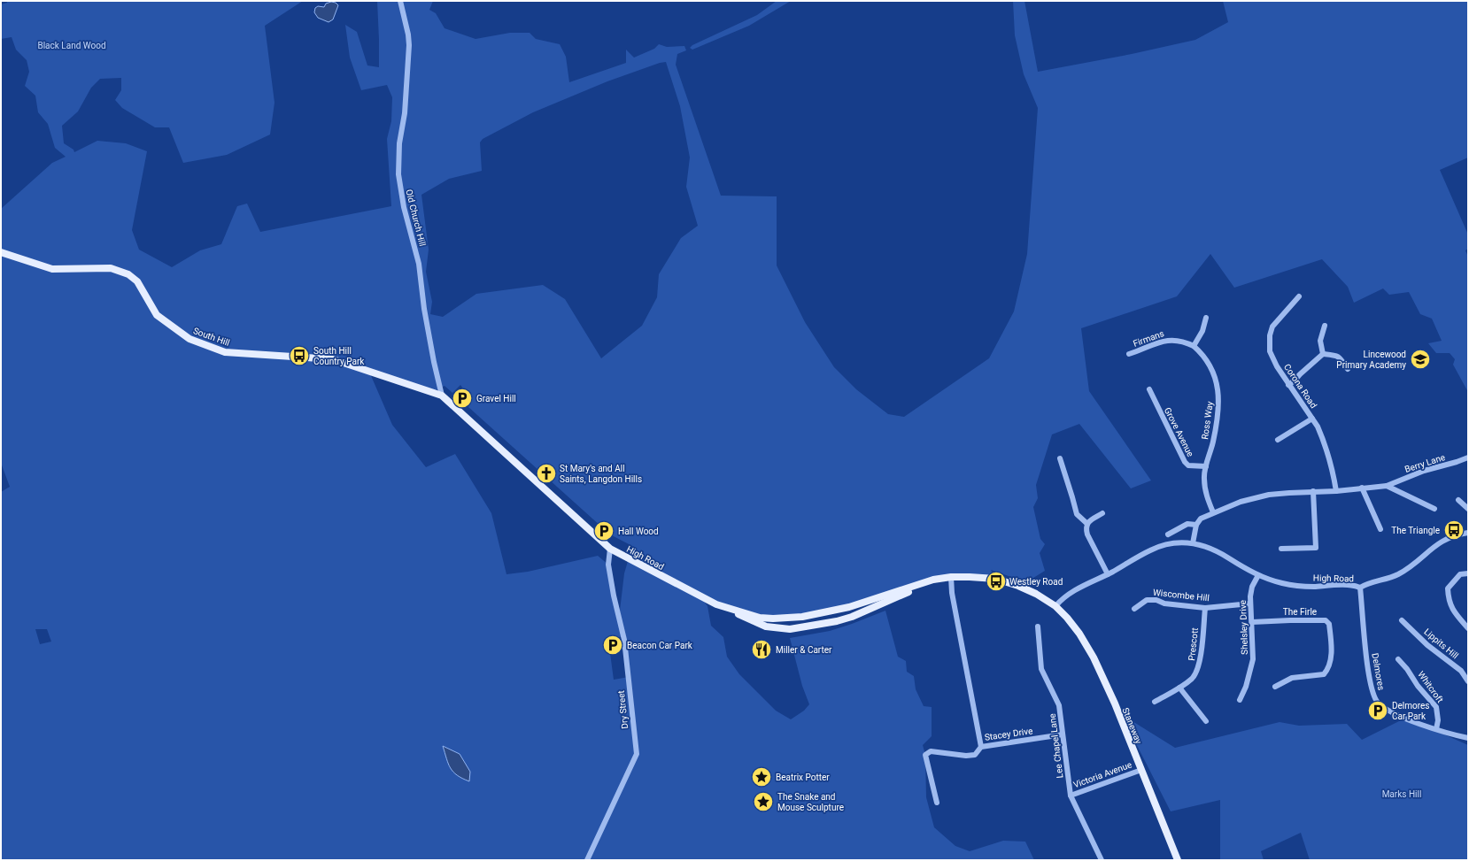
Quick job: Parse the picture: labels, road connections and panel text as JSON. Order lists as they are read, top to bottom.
{
  "streets": {
    "main road": ["South Hill", "High Road", "Staneway"],
    "street": [
      "Old Church Hill",
      "Firmans",
      "Corona Road",
      "Ross Way",
      "Grove Avenue",
      "Berry Lane",
      "Wiscombe Hill",
      "The Firle",
      "Shelsley Drive",
      "Lippits Hill",
      "Prescott",
      "Delmores",
      "Whitcroft",
      "Dry Street",
      "Stacey Drive",
      "Lee Chapel Lane",
      "Victoria Avenue"
    ]
  },
  "crossings": [
    ["Old Church Hill", "South Hill"],
    ["Old Church Hill", "High Road"],
    ["South Hill", "High Road"],
    ["Firmans", "Ross Way"],
    ["Ross Way", "Grove Avenue"],
    ["High Road", "Shelsley Drive"],
    ["High Road", "Delmores"],
    ["High Road", "Dry Street"],
    ["High Road", "Staneway"],
    ["Wiscombe Hill", "Shelsley Drive"],
    ["Wiscombe Hill", "Prescott"],
    ["The Firle", "Shelsley Drive"],
    ["Delmores", "Whitcroft"],
    ["Staneway", "Victoria Avenue"],
    ["Stacey Drive", "Lee Chapel Lane"],
    ["Lee Chapel Lane", "Victoria Avenue"]
  ],
  "parks": ["Black Land Wood", "Marks Hill"],
  "places": {
    "bus stop": ["South Hill Country Park", "The Triangle", "Westley Road"],
    "school or university": ["Lincewood Primary Academy"],
    "parking": [
      "Gravel Hill",
      "Hall Wood",
      "Beacon Car Park",
      "Delmores Car Park"
    ],
    "church": ["St Mary's and All Saints, Langdon Hills"],
    "restaurant": ["Miller & Carter"],
    "place": ["Beatrix Potter", "The Snake and Mouse Sculpture"]
  }
}
